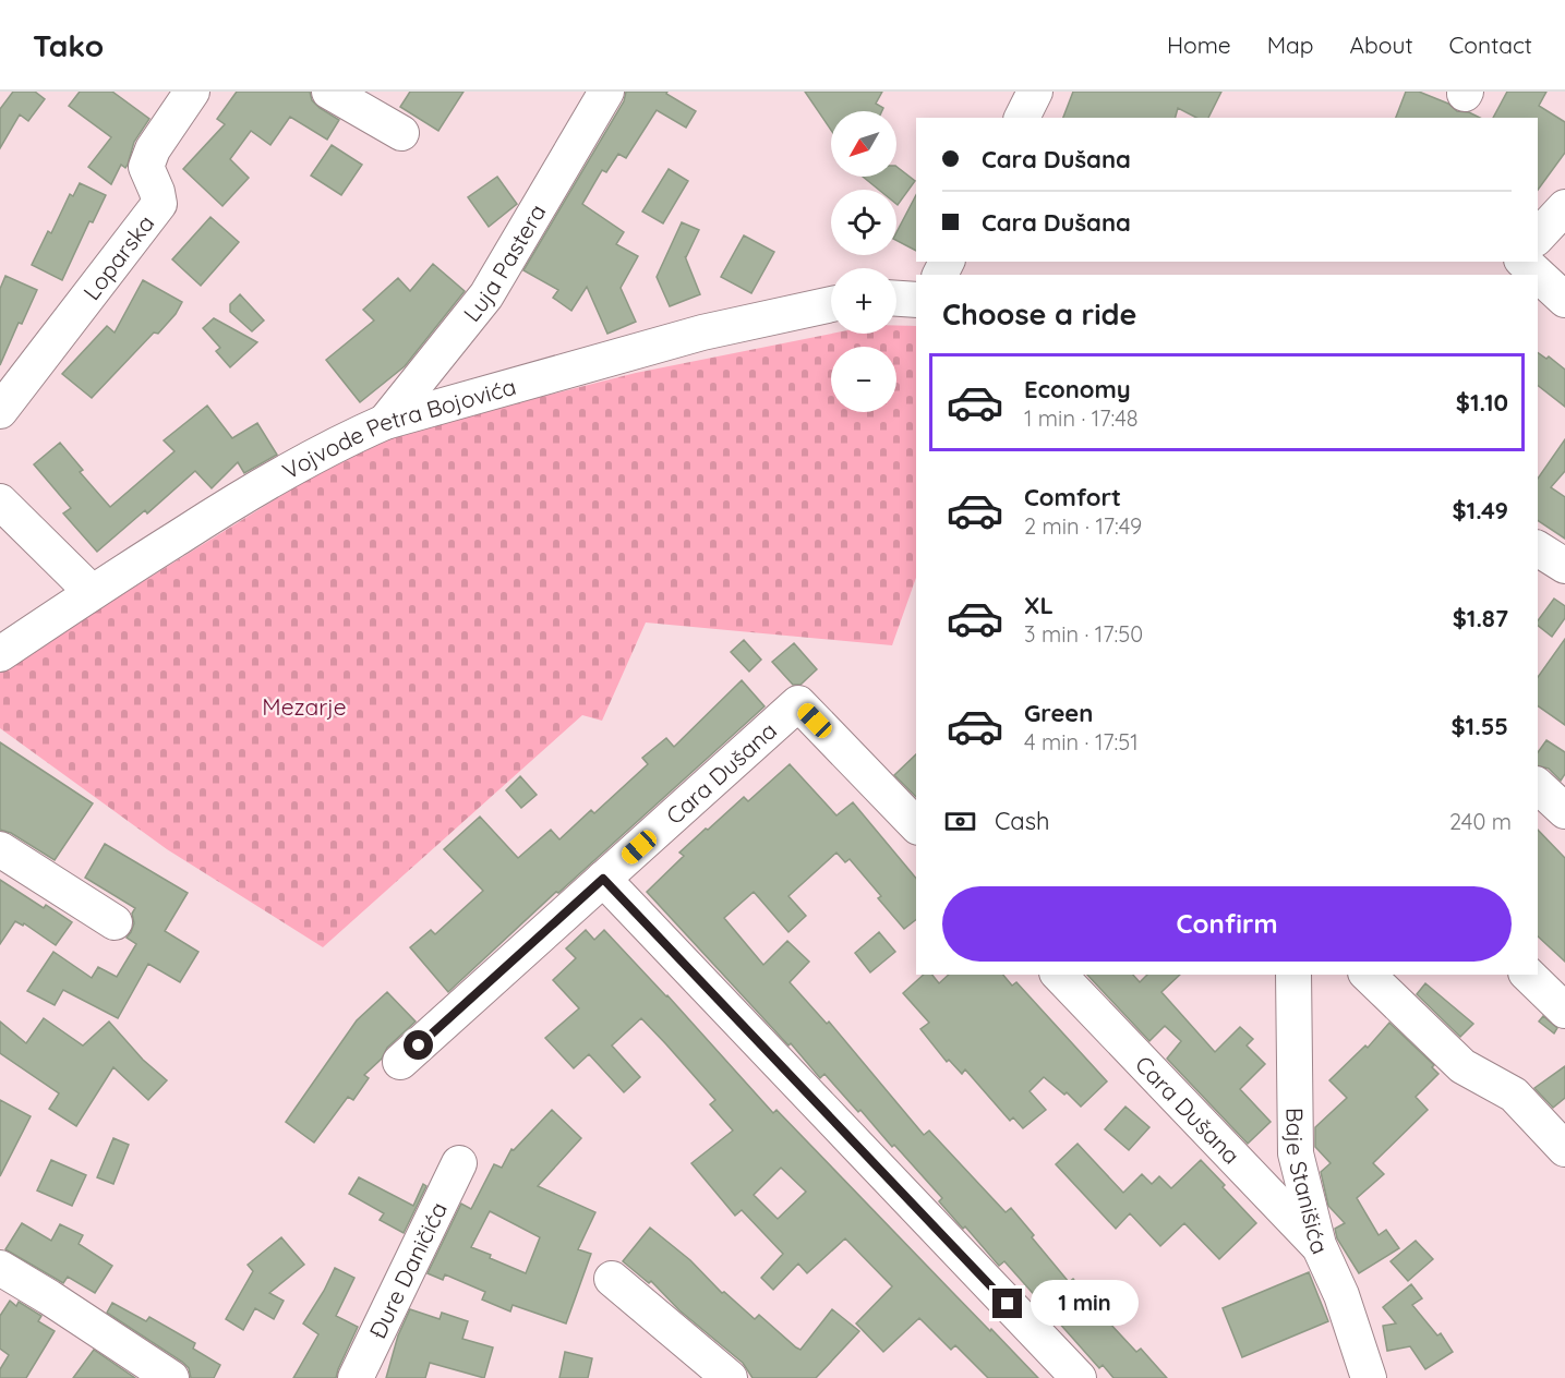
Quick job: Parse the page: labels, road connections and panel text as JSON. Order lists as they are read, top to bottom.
{
  "streets": {
    "street": [
      "Loparska",
      "Luja Pastera",
      "Vojvode Petra Bojovića",
      "Cara Dušana",
      "Baje Stanišića",
      "Đure Daničića"
    ]
  },
  "crossings": [
    ["Luja Pastera", "Vojvode Petra Bojovića"],
    ["Cara Dušana", "Baje Stanišića"]
  ],
  "parks": ["Mezarje"],
  "north": "bottom left",
  "page": {
    "header": "Tako",
    "nav": [
      "Home",
      "Map",
      "About",
      "Contact"
    ],
    "map_buttons": ["+", "−"],
    "banner": ["Cara Dušana", "Cara Dušana"],
    "heading": "Choose a ride",
    "list": [
      {
        "name": "Economy",
        "note": "1 min · 17:48",
        "value": "$1.10"
      },
      {
        "name": "Comfort",
        "note": "2 min · 17:49",
        "value": "$1.49"
      },
      {
        "name": "XL",
        "note": "3 min · 17:50",
        "value": "$1.87"
      },
      {
        "name": "Green",
        "note": "4 min · 17:51",
        "value": "$1.55"
      }
    ],
    "pay": ["Cash", "240 m"],
    "buttons": "Confirm",
    "bubble": "1 min"
  }
}
